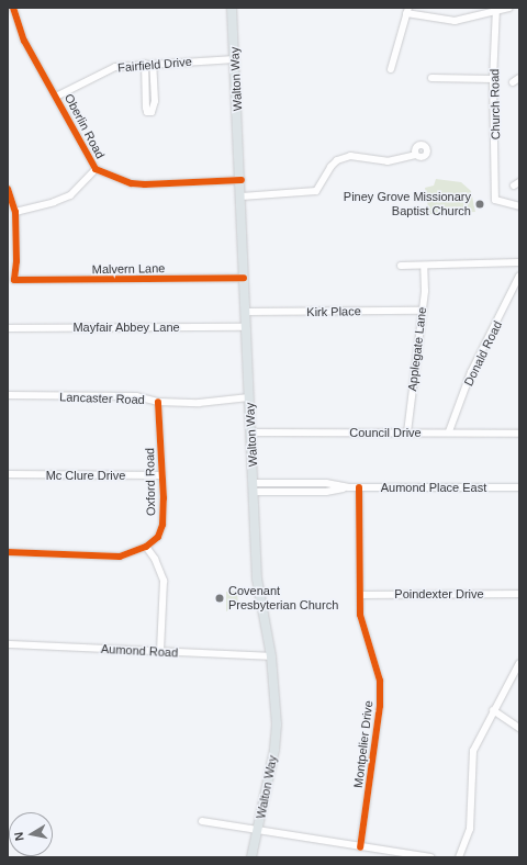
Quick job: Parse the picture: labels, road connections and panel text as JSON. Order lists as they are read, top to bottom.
{
  "streets": {
    "main road": ["Walton Way"],
    "street": [
      "Fairfield Drive",
      "Church Road",
      "Oberlin Road",
      "Malvern Lane",
      "Kirk Place",
      "Mayfair Abbey Lane",
      "Applegate Lane",
      "Donald Road",
      "Lancaster Road",
      "Council Drive",
      "Mc Clure Drive",
      "Oxford Road",
      "Aumond Place East",
      "Poindexter Drive",
      "Aumond Road",
      "Montpelier Drive"
    ]
  },
  "crossings": [
    ["Fairfield Drive", "Walton Way"],
    ["Fairfield Drive", "Oberlin Road"],
    ["Walton Way", "Oberlin Road"],
    ["Walton Way", "Malvern Lane"],
    ["Walton Way", "Kirk Place"],
    ["Walton Way", "Mayfair Abbey Lane"],
    ["Walton Way", "Lancaster Road"],
    ["Walton Way", "Council Drive"],
    ["Walton Way", "Aumond Place East"],
    ["Walton Way", "Aumond Road"],
    ["Kirk Place", "Applegate Lane"],
    ["Applegate Lane", "Council Drive"],
    ["Donald Road", "Council Drive"],
    ["Lancaster Road", "Oxford Road"],
    ["Mc Clure Drive", "Oxford Road"],
    ["Aumond Place East", "Montpelier Drive"],
    ["Poindexter Drive", "Montpelier Drive"]
  ],
  "places": ["Piney Grove Missionary Baptist Church", "Covenant Presbyterian Church"],
  "north": "left"
}
